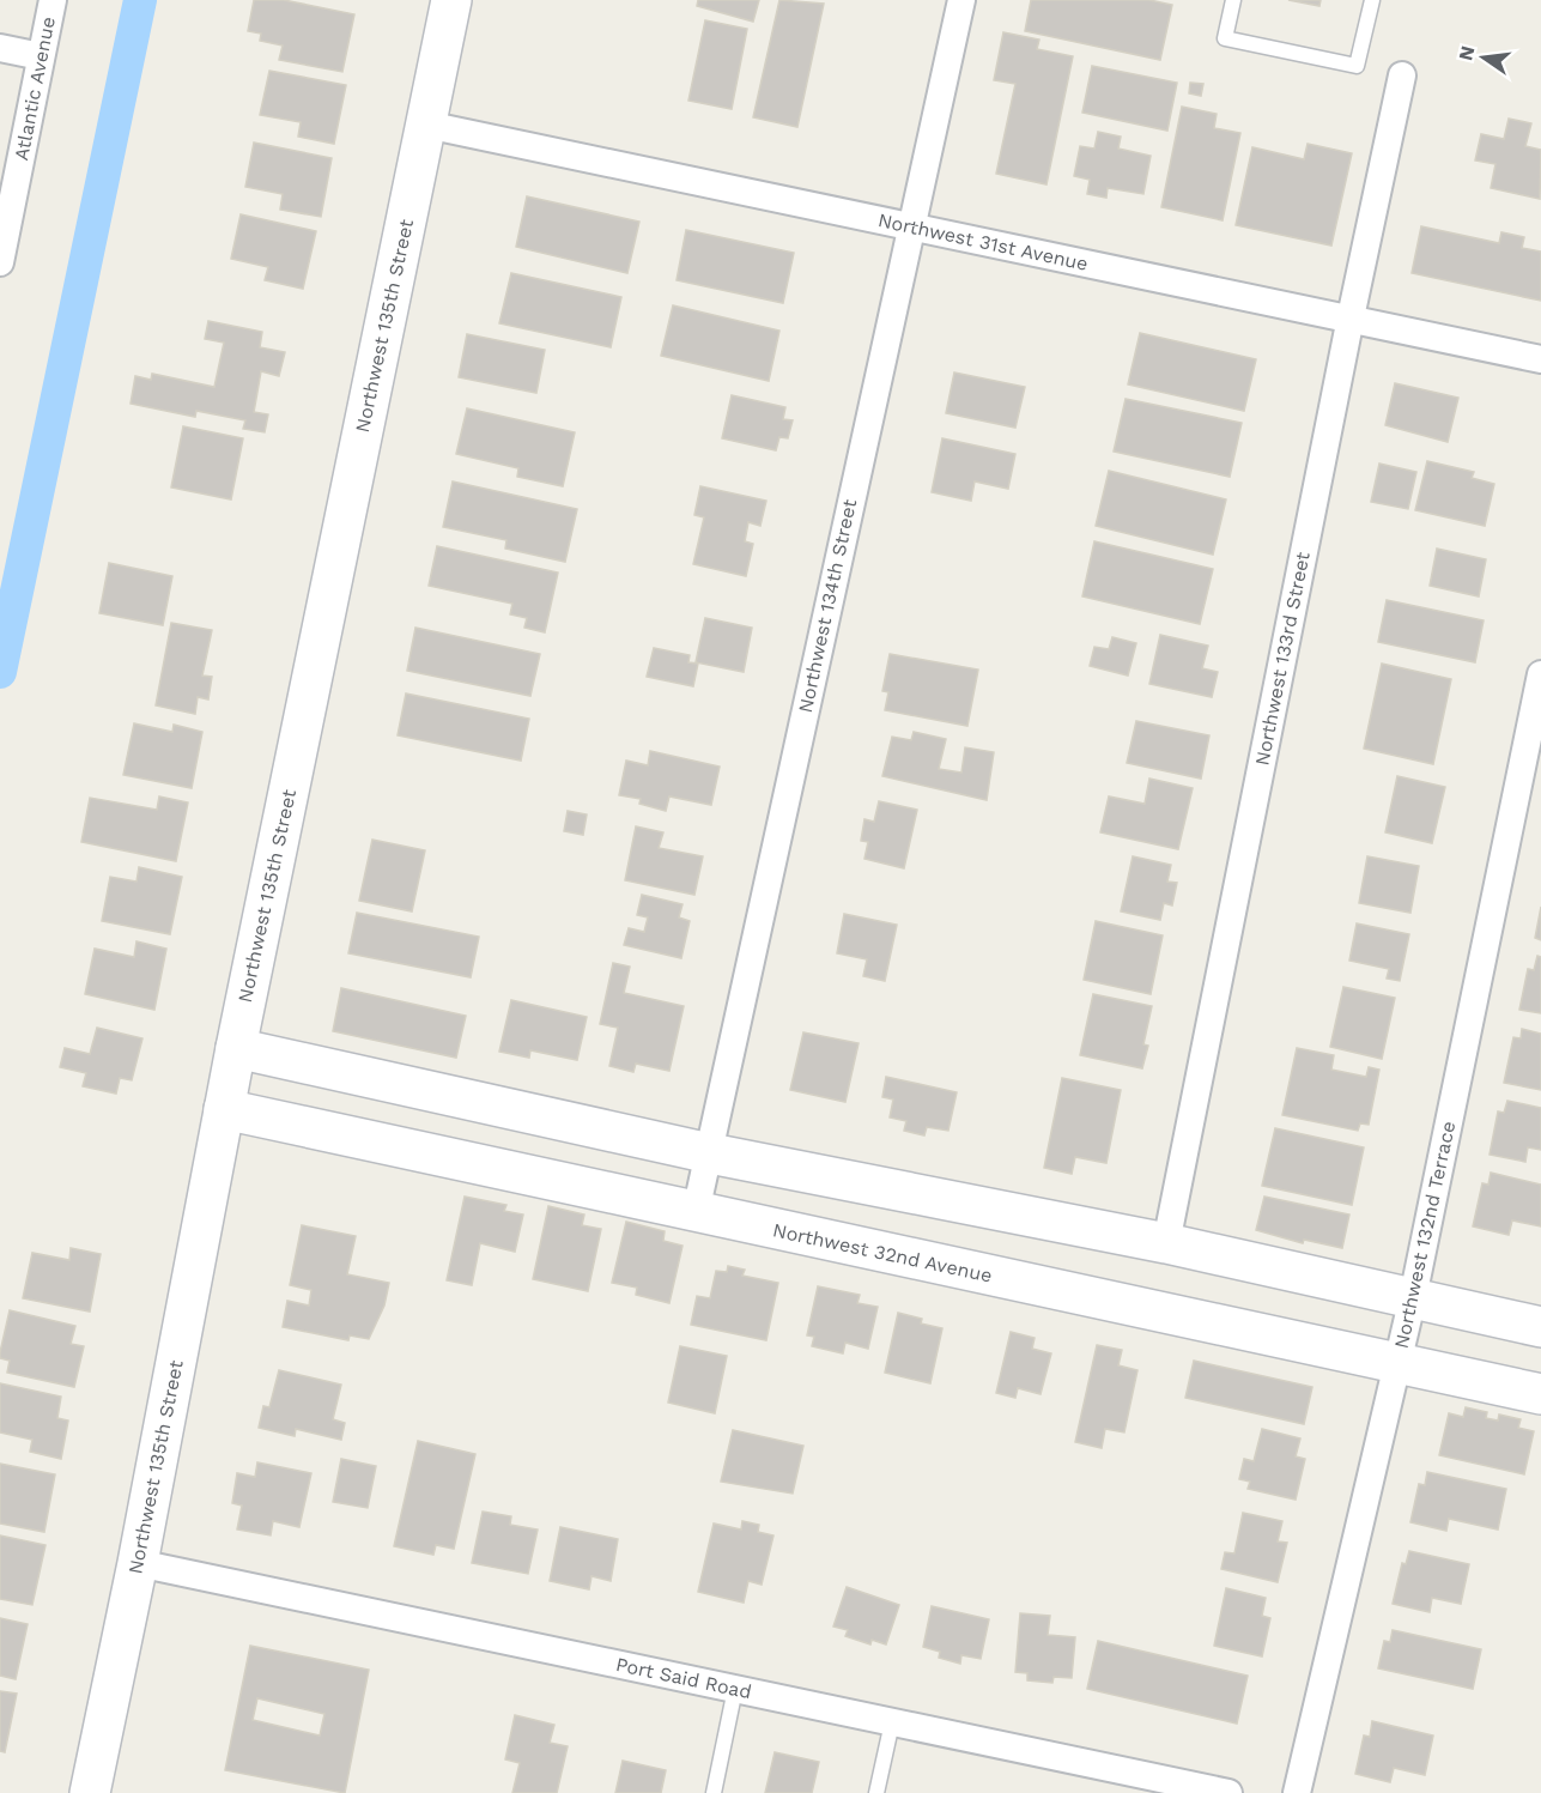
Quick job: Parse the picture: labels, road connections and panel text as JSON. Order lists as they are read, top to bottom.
{
  "streets": {
    "main road": ["Northwest 135th Street", "Northwest 32nd Avenue"],
    "street": [
      "Atlantic Avenue",
      "Northwest 31st Avenue",
      "Northwest 134th Street",
      "Northwest 133rd Street",
      "Northwest 132nd Terrace",
      "Port Said Road"
    ]
  },
  "crossings": [
    ["Northwest 31st Avenue", "Northwest 135th Street"],
    ["Northwest 31st Avenue", "Northwest 134th Street"],
    ["Northwest 31st Avenue", "Northwest 133rd Street"],
    ["Northwest 135th Street", "Northwest 32nd Avenue"],
    ["Northwest 135th Street", "Port Said Road"],
    ["Northwest 134th Street", "Northwest 32nd Avenue"],
    ["Northwest 132nd Terrace", "Northwest 32nd Avenue"]
  ],
  "north": "left"
}
